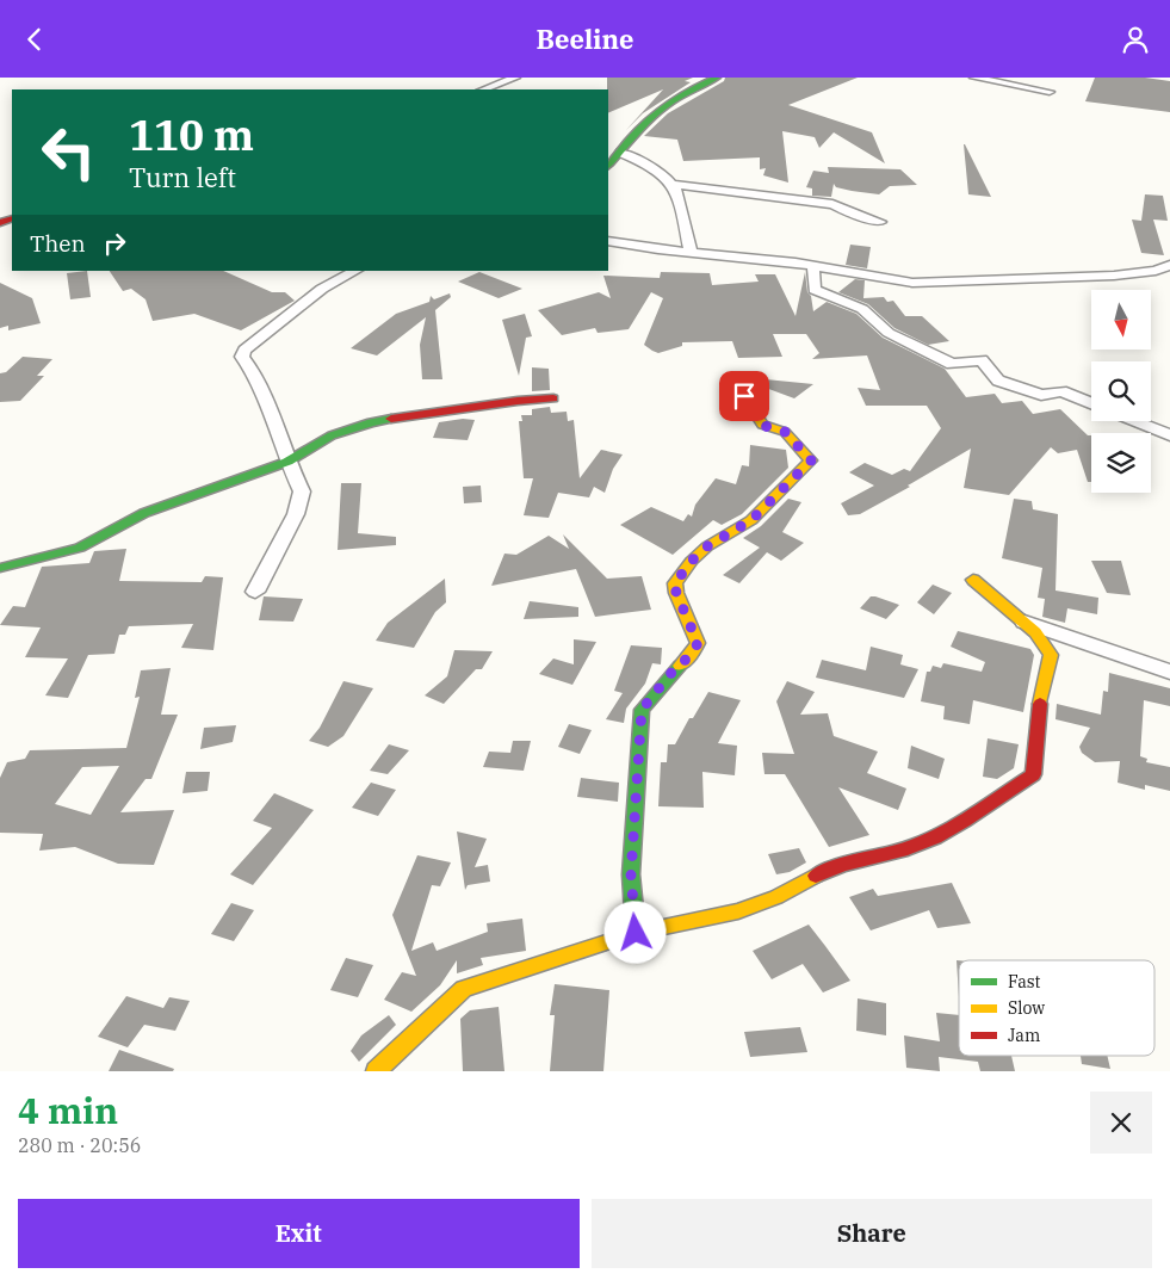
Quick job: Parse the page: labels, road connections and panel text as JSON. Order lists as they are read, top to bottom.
{
  "legend": ["Fast", "Slow", "Jam"],
  "north": "bottom",
  "page": {
    "header": "Beeline",
    "turn": ["110 m", "Turn left"],
    "then": "Then",
    "heading": ["4 min", "280 m · 20:56"],
    "buttons": ["Exit", "Share"]
  }
}
